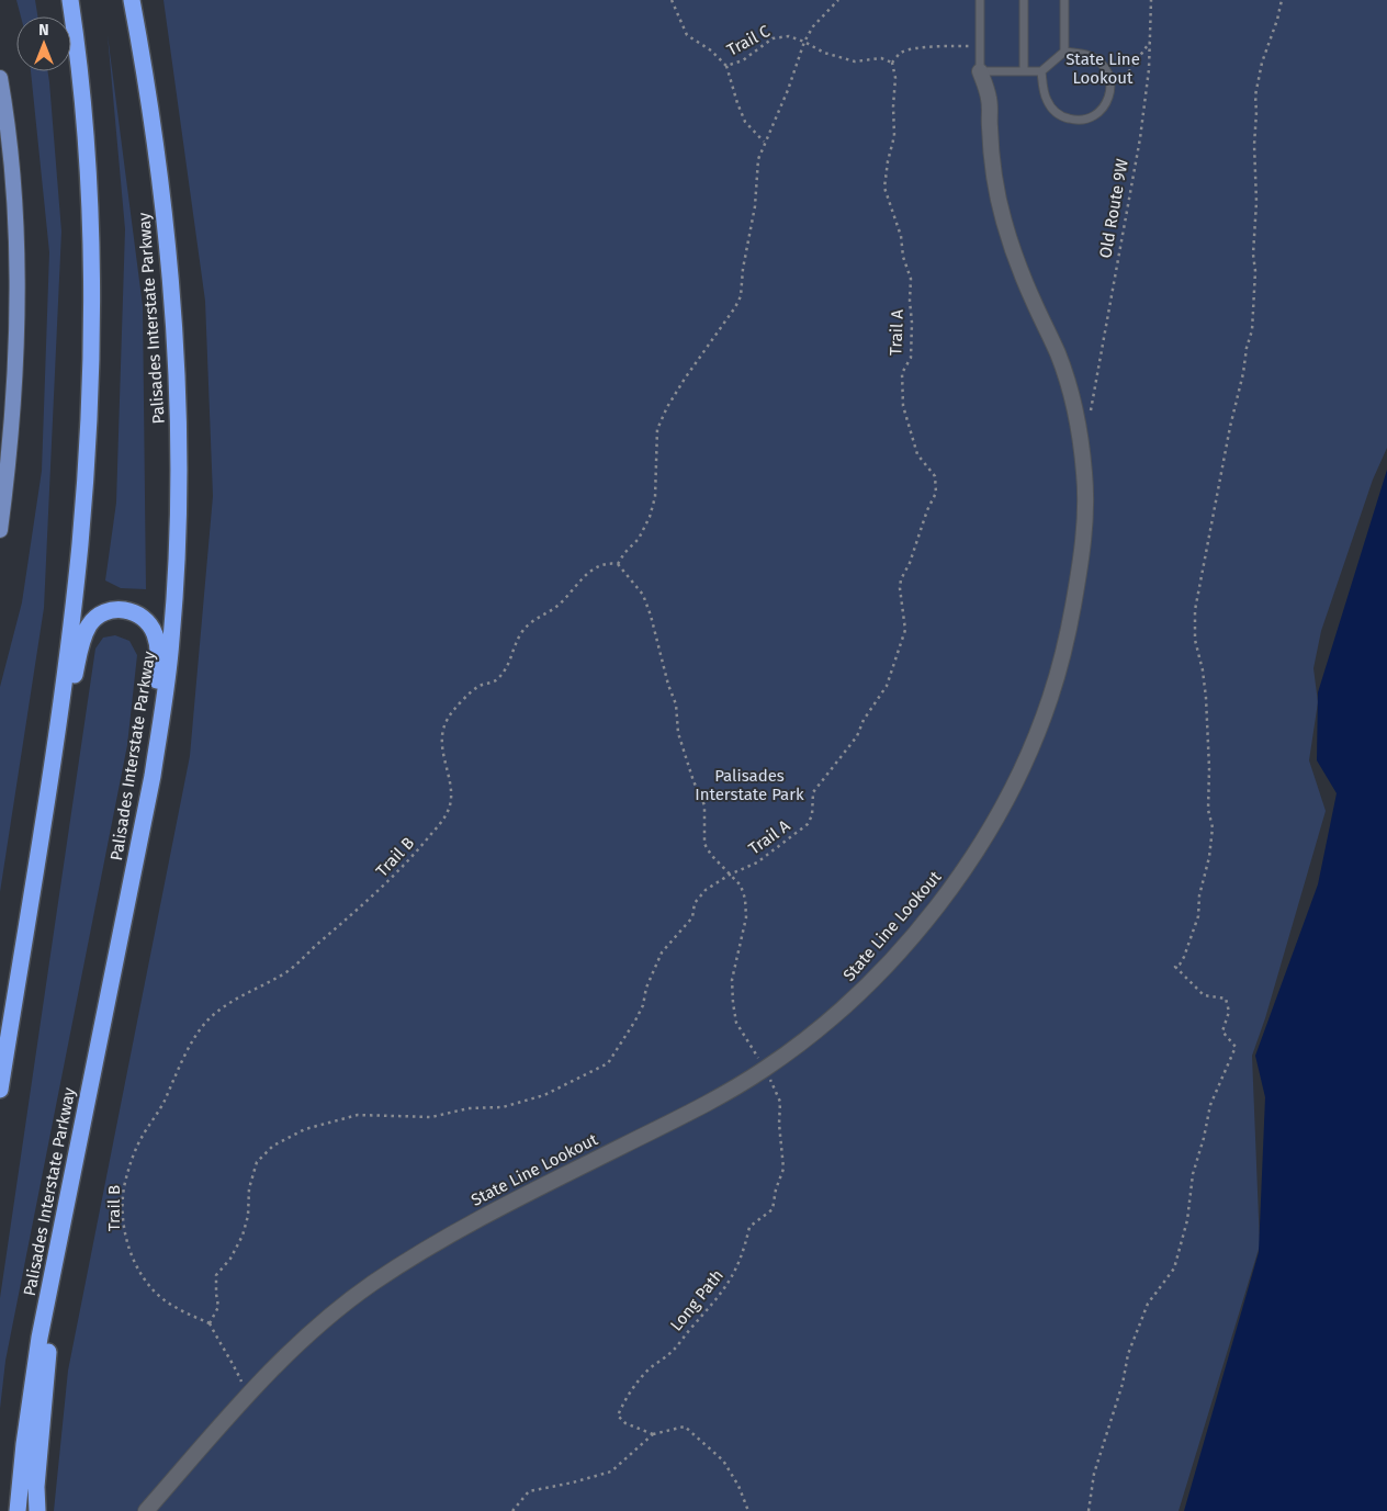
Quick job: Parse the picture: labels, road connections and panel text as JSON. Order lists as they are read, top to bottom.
{
  "streets": {
    "highway": ["Palisades Interstate Parkway"],
    "street": ["State Line Lookout"],
    "path": [
      "Trail C",
      "Old Route 9W",
      "Trail A",
      "Trail B",
      "Long Path"
    ]
  },
  "crossings": [
    ["Trail A", "Long Path"],
    ["State Line Lookout", "Long Path"]
  ],
  "parks": ["State Line Lookout", "Palisades Interstate Park"],
  "north": "top"
}
